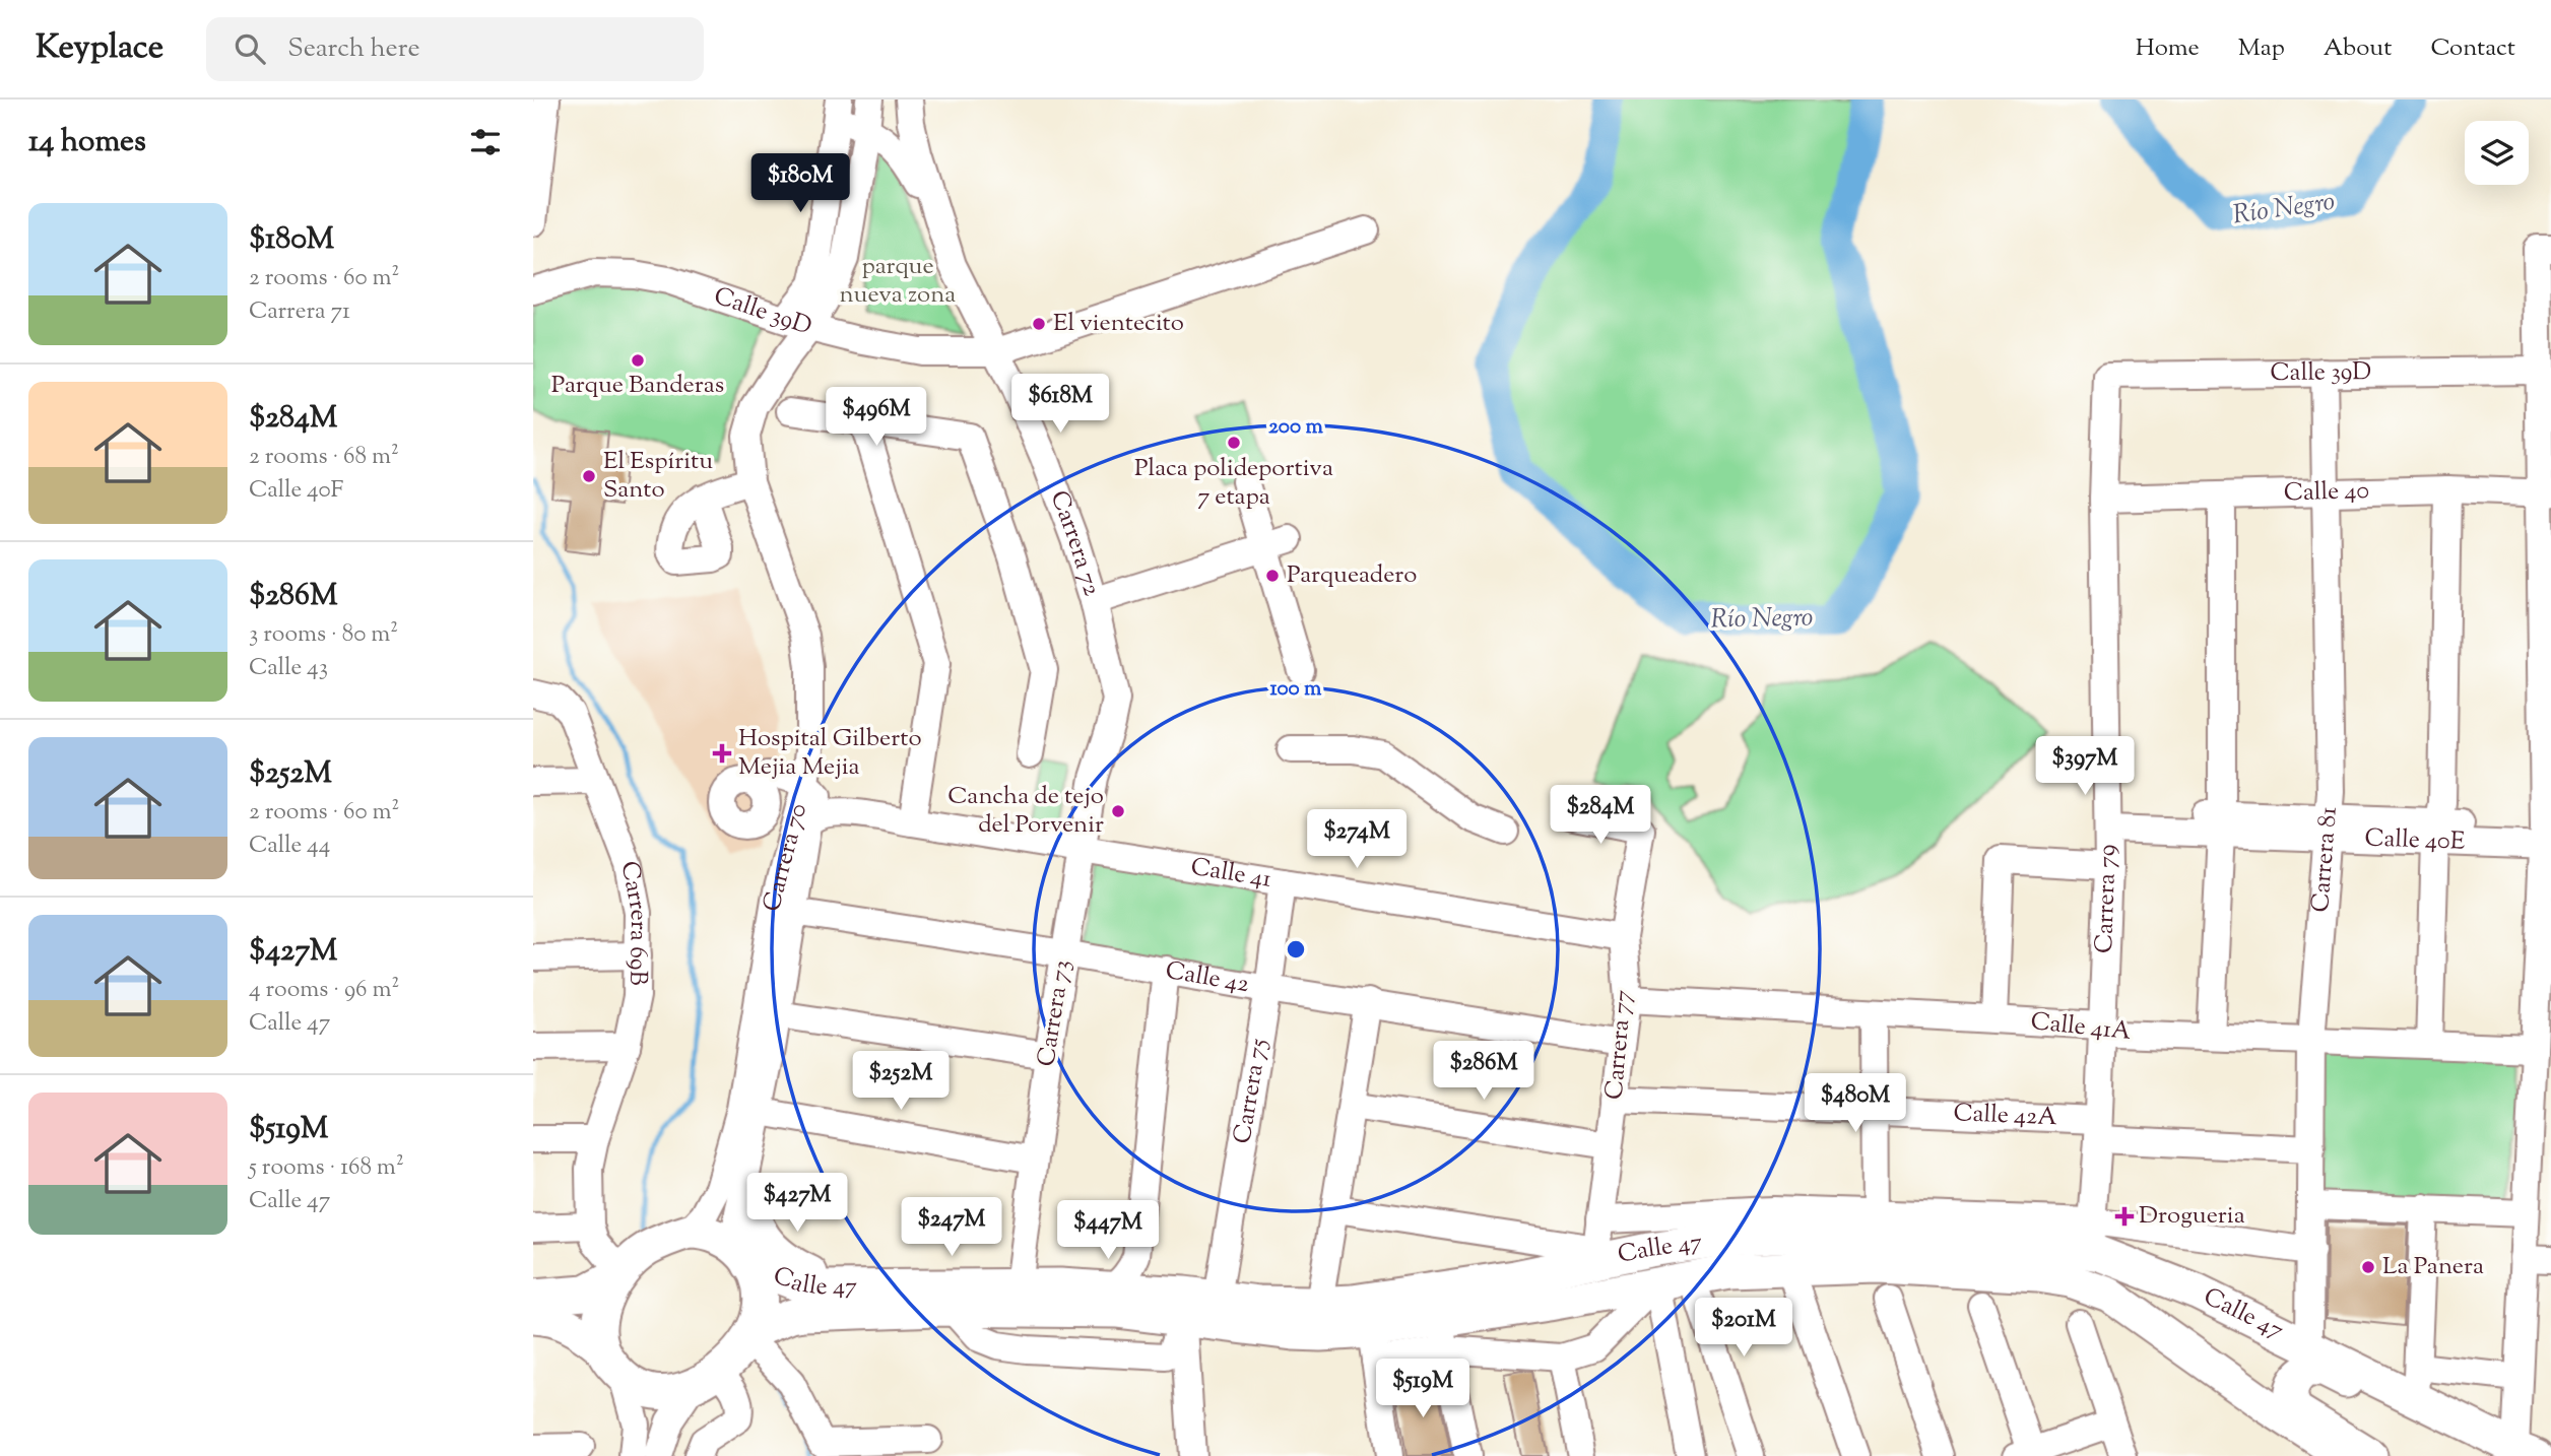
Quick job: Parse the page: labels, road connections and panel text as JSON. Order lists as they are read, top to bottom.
{
  "streets": {
    "main road": ["Calle 47"],
    "street": [
      "Calle 39D",
      "Calle 40",
      "Carrera 72",
      "Calle 40E",
      "Carrera 70",
      "Carrera 81",
      "Calle 41",
      "Carrera 79",
      "Carrera 69B",
      "Calle 42",
      "Carrera 73",
      "Calle 41A",
      "Carrera 77",
      "Carrera 75",
      "Calle 42A"
    ]
  },
  "crossings": [
    ["Calle 39D", "Carrera 72"],
    ["Calle 39D", "Carrera 70"],
    ["Calle 39D", "Carrera 81"],
    ["Calle 39D", "Carrera 79"],
    ["Calle 40", "Carrera 81"],
    ["Calle 40", "Carrera 79"],
    ["Carrera 72", "Carrera 73"],
    ["Calle 40E", "Carrera 81"],
    ["Calle 40E", "Carrera 79"],
    ["Carrera 70", "Calle 41"],
    ["Carrera 70", "Carrera 69B"],
    ["Carrera 70", "Calle 42"],
    ["Carrera 70", "Calle 47"],
    ["Carrera 81", "Calle 41A"],
    ["Carrera 81", "Calle 42A"],
    ["Carrera 81", "Calle 47"],
    ["Calle 41", "Carrera 73"],
    ["Calle 41", "Carrera 77"],
    ["Calle 41", "Carrera 75"],
    ["Carrera 79", "Calle 41A"],
    ["Carrera 79", "Calle 42A"],
    ["Carrera 79", "Calle 47"],
    ["Carrera 69B", "Calle 47"],
    ["Calle 42", "Carrera 73"],
    ["Calle 42", "Carrera 77"],
    ["Calle 42", "Carrera 75"],
    ["Carrera 73", "Calle 47"],
    ["Calle 41A", "Carrera 77"],
    ["Carrera 77", "Calle 42A"],
    ["Carrera 77", "Calle 47"],
    ["Carrera 75", "Calle 47"]
  ],
  "water": ["Río Negro"],
  "parks": ["parque nueva zona"],
  "places": {
    "other": [
      "El vientecito",
      "Parque Banderas",
      "Placa polideportiva 7 etapa",
      "El Espíritu Santo",
      "Parqueadero",
      "Cancha de tejo del Porvenir",
      "La Panera"
    ],
    "health": ["Hospital Gilberto Mejia Mejia", "Drogueria"]
  },
  "page": {
    "header": "Keyplace",
    "search": "Search here",
    "nav": [
      "Home",
      "Map",
      "About",
      "Contact"
    ],
    "heading": "14 homes",
    "price": [
      "$180M",
      "$618M",
      "$496M",
      "$397M",
      "$284M",
      "$274M",
      "$286M",
      "$252M",
      "$480M",
      "$427M",
      "$247M",
      "$447M",
      "$201M",
      "$519M"
    ],
    "list": [
      {
        "name": "$180M",
        "note": "2 rooms · 60 m² · Carrera 71"
      },
      {
        "name": "$284M",
        "note": "2 rooms · 68 m² · Calle 40F"
      },
      {
        "name": "$286M",
        "note": "3 rooms · 80 m² · Calle 43"
      },
      {
        "name": "$252M",
        "note": "2 rooms · 60 m² · Calle 44"
      },
      {
        "name": "$427M",
        "note": "4 rooms · 96 m² · Calle 47"
      },
      {
        "name": "$519M",
        "note": "5 rooms · 168 m² · Calle 47"
      }
    ]
  },
  "rings": ["200 m", "100 m"]
}
